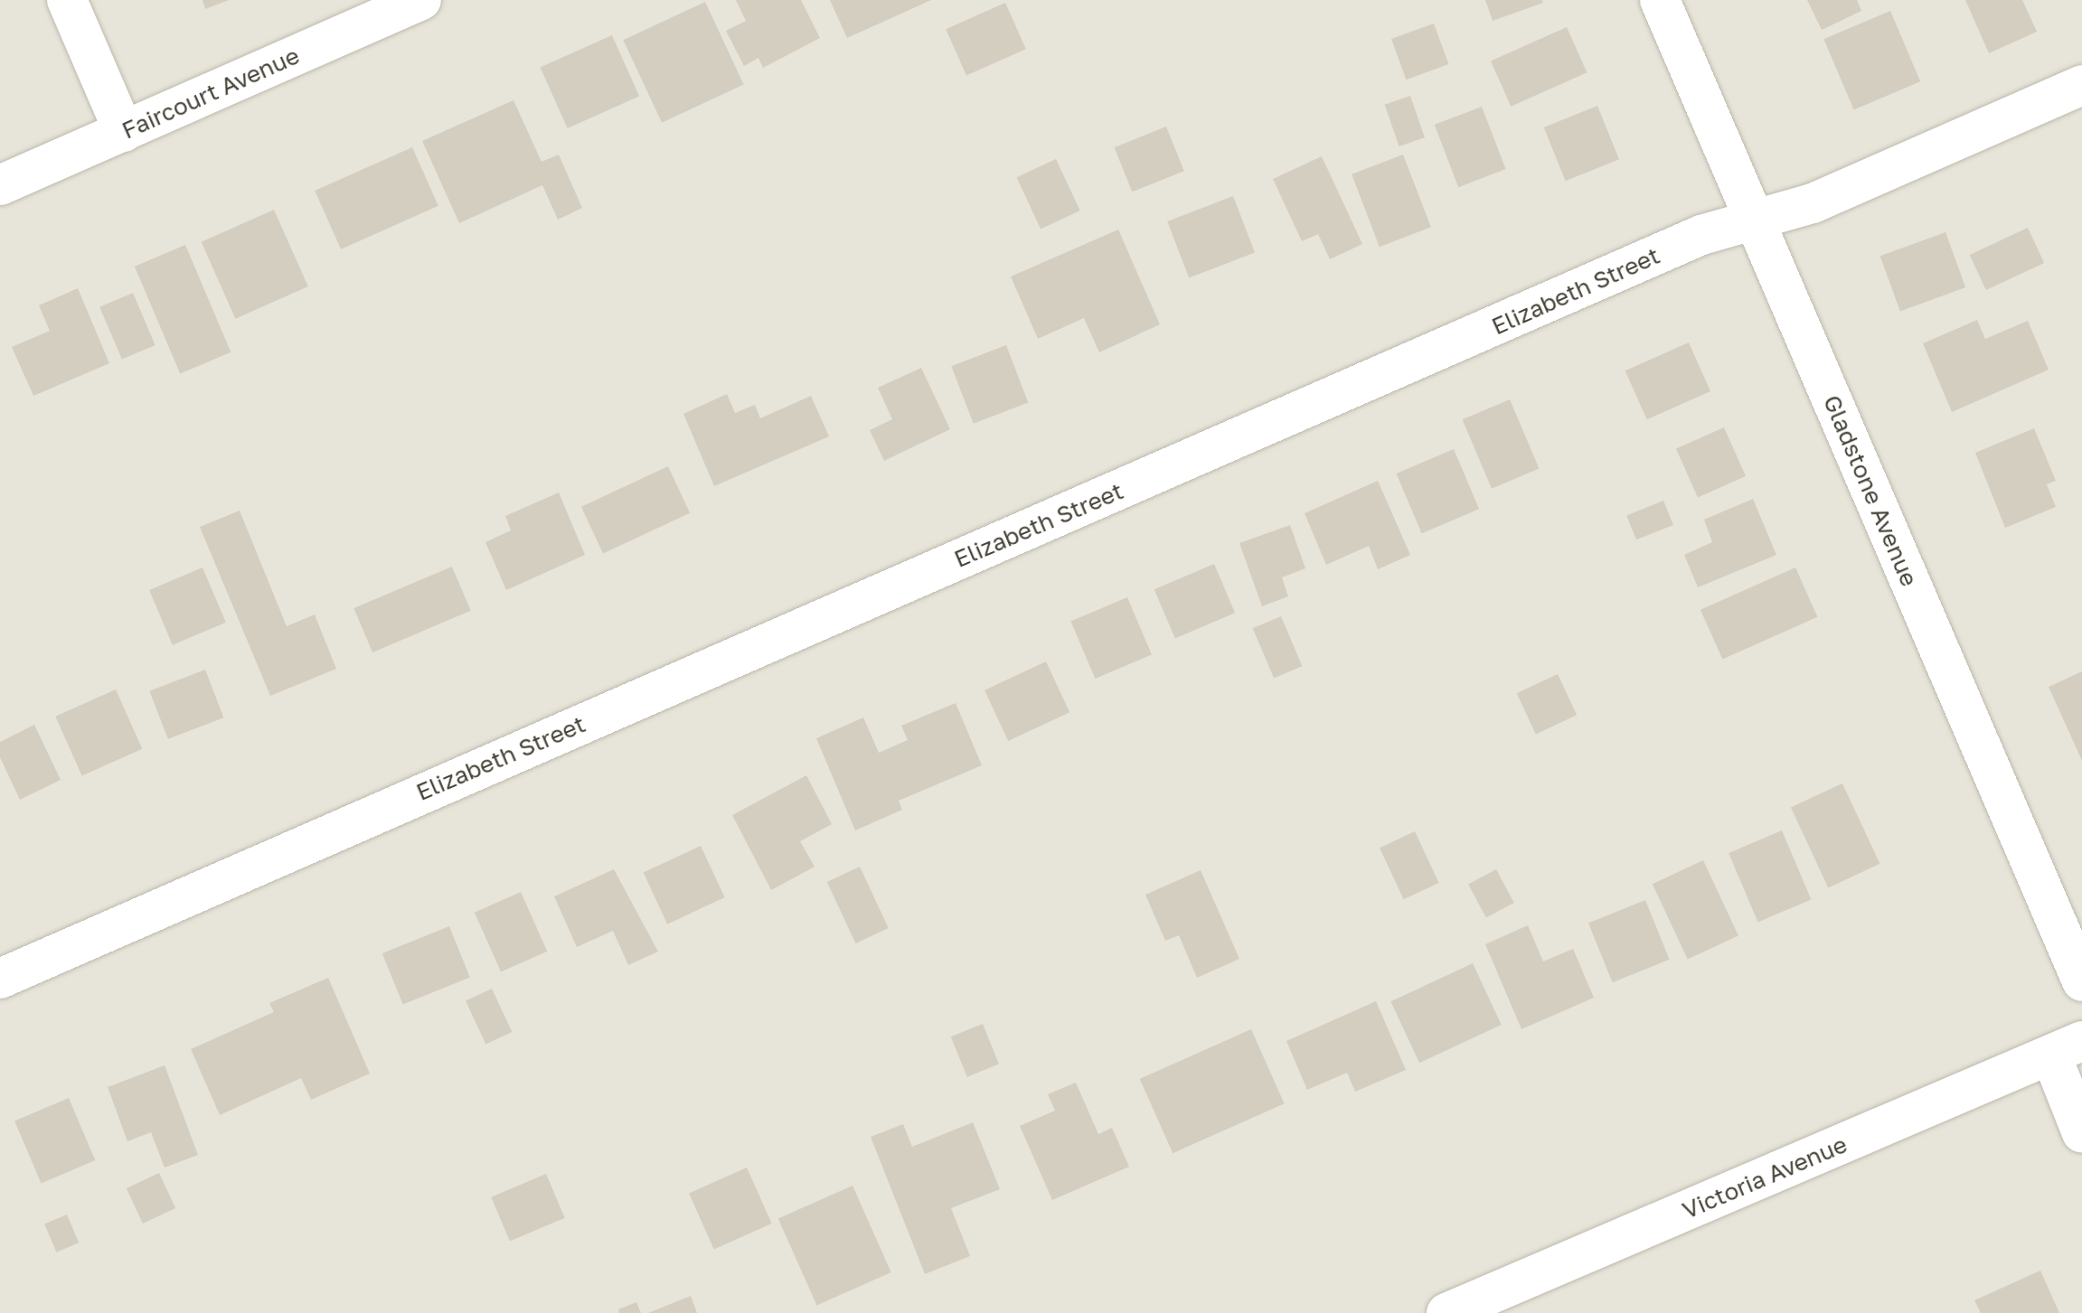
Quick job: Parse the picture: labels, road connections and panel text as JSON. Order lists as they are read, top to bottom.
{
  "streets": {
    "street": [
      "Faircourt Avenue",
      "Elizabeth Street",
      "Gladstone Avenue",
      "Victoria Avenue"
    ]
  },
  "crossings": [
    ["Elizabeth Street", "Gladstone Avenue"]
  ]
}
